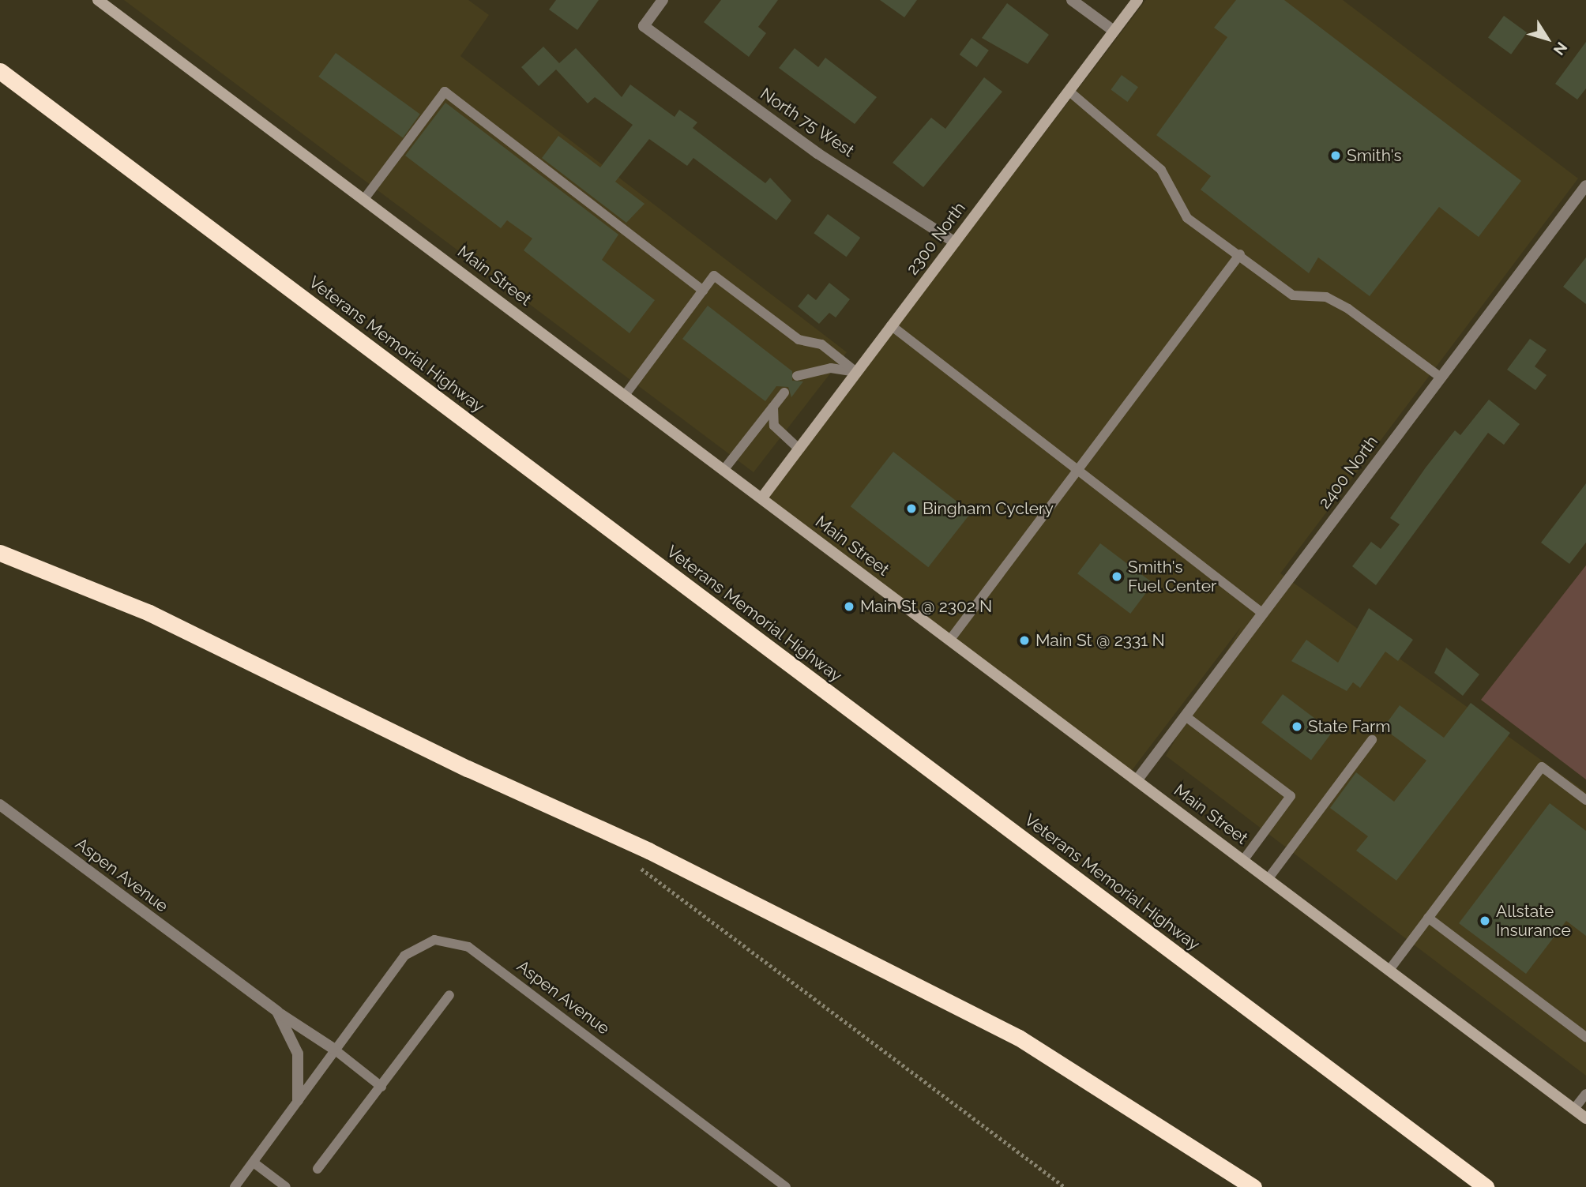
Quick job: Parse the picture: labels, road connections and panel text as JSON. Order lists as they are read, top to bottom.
{
  "streets": {
    "highway": ["Veterans Memorial Highway"],
    "main road": ["2300 North", "Main Street"],
    "street": ["North 75 West", "2400 North", "Aspen Avenue"]
  },
  "crossings": [
    ["North 75 West", "2300 North"],
    ["2300 North", "Main Street"],
    ["Main Street", "2400 North"]
  ],
  "places": [
    "Smith's",
    "Bingham Cyclery",
    "Smith's Fuel Center",
    "Main St @ 2302 N",
    "Main St @ 2331 N",
    "State Farm",
    "Allstate Insurance"
  ],
  "north": "bottom right"
}
